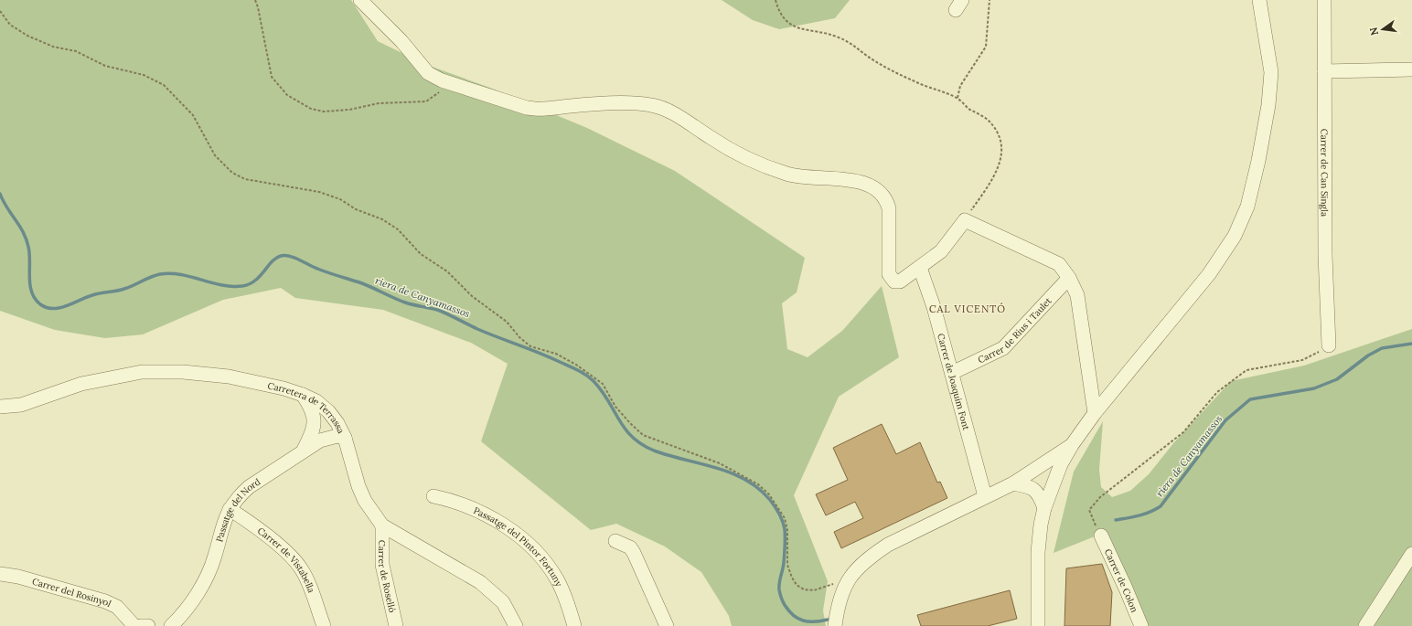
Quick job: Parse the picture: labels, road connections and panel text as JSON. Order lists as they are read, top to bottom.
{
  "streets": {
    "street": [
      "Carrer de Can Singla",
      "Carrer de Rius i Taulet",
      "Carrer de Joaquim Font",
      "Carretera de Terrassa",
      "Passatge del Nord",
      "Passatge del Pintor Fortuny",
      "Carrer de Vistabella",
      "Carrer de Roselló",
      "Carrer de Colon",
      "Carrer del Rosinyol"
    ]
  },
  "crossings": [
    ["Carrer de Rius i Taulet", "Carrer de Joaquim Font"],
    ["Carretera de Terrassa", "Passatge del Nord"],
    ["Carretera de Terrassa", "Carrer de Roselló"],
    ["Passatge del Nord", "Carrer de Vistabella"]
  ],
  "districts": ["CAL VICENTÓ"],
  "water": ["riera de Canyamassos"],
  "north": "left"
}
